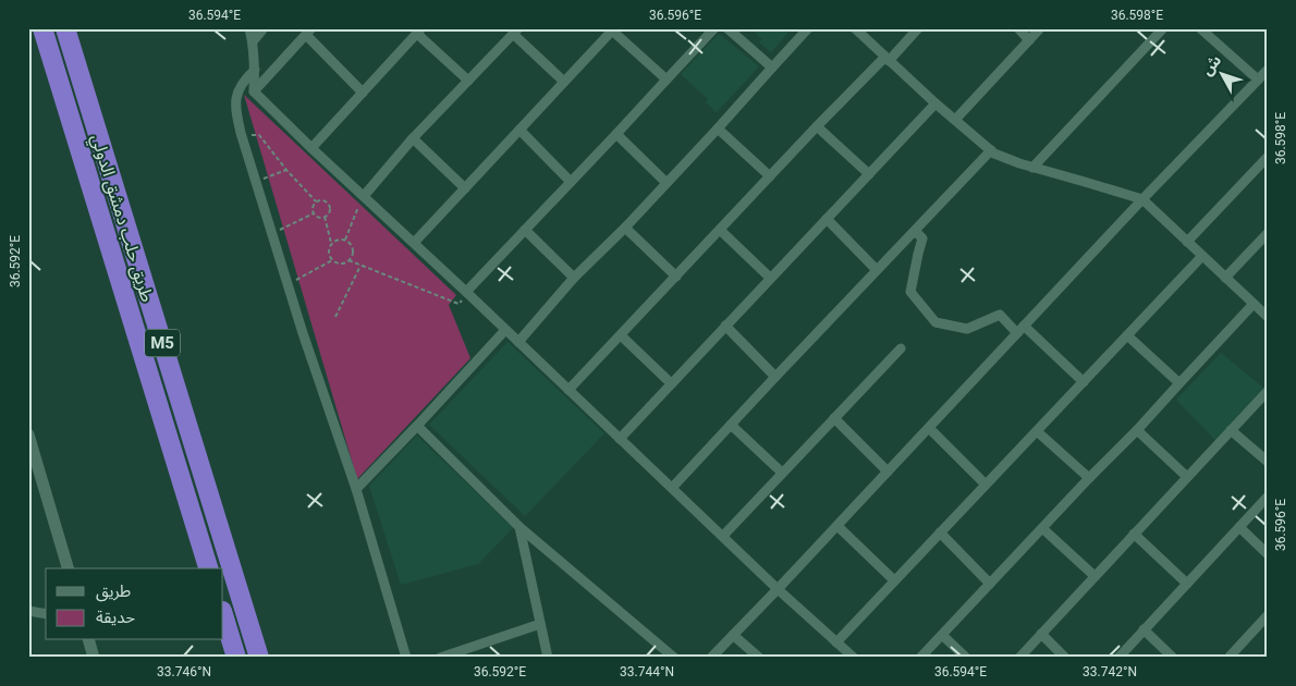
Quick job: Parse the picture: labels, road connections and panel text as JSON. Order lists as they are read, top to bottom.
{
  "streets": {
    "highway": ["طريق حلب دمشق الدولي", "M5"]
  },
  "legend": ["طريق", "حديقة"],
  "north": "top left",
  "coordinates": [
    "36.594°E",
    "36.596°E",
    "36.598°E",
    "36.592°E",
    "33.746°N",
    "33.744°N",
    "33.742°N"
  ]
}
